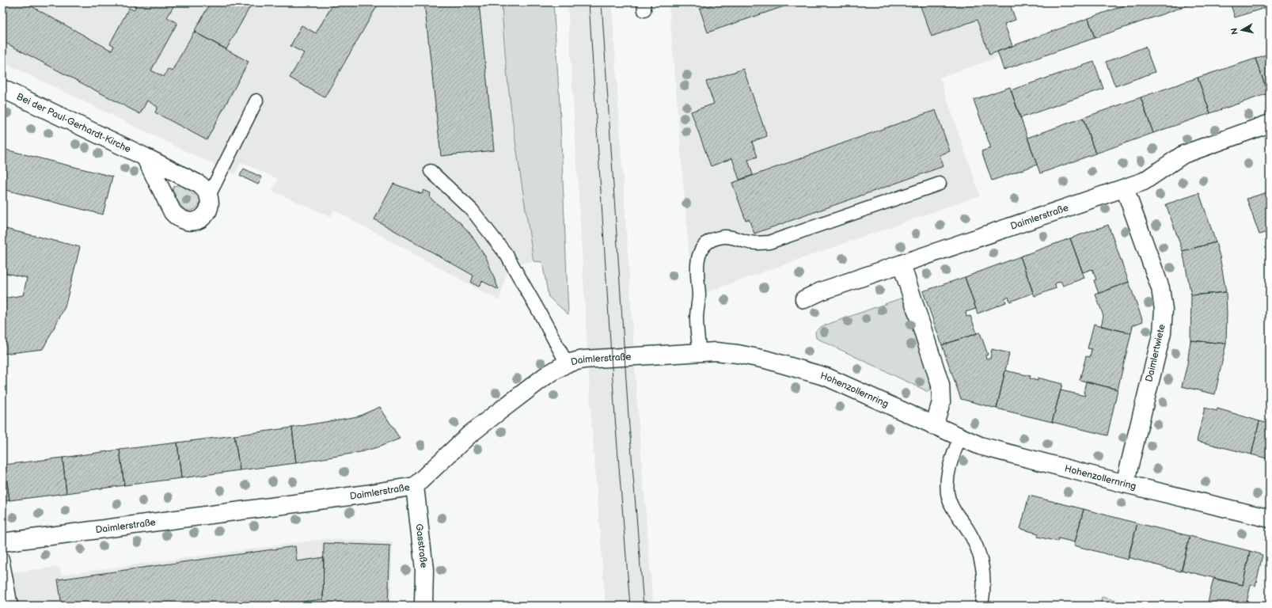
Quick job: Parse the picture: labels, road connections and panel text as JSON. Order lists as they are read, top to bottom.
{
  "streets": {
    "street": [
      "Bei der Paul-Gerhardt-Kirche",
      "Daimlerstraße",
      "Daimlertwiete",
      "Hohenzollernring",
      "Gasstraße"
    ]
  },
  "crossings": [
    ["Daimlerstraße", "Daimlertwiete"],
    ["Daimlerstraße", "Hohenzollernring"],
    ["Daimlerstraße", "Gasstraße"],
    ["Daimlertwiete", "Hohenzollernring"]
  ],
  "north": "left"
}
